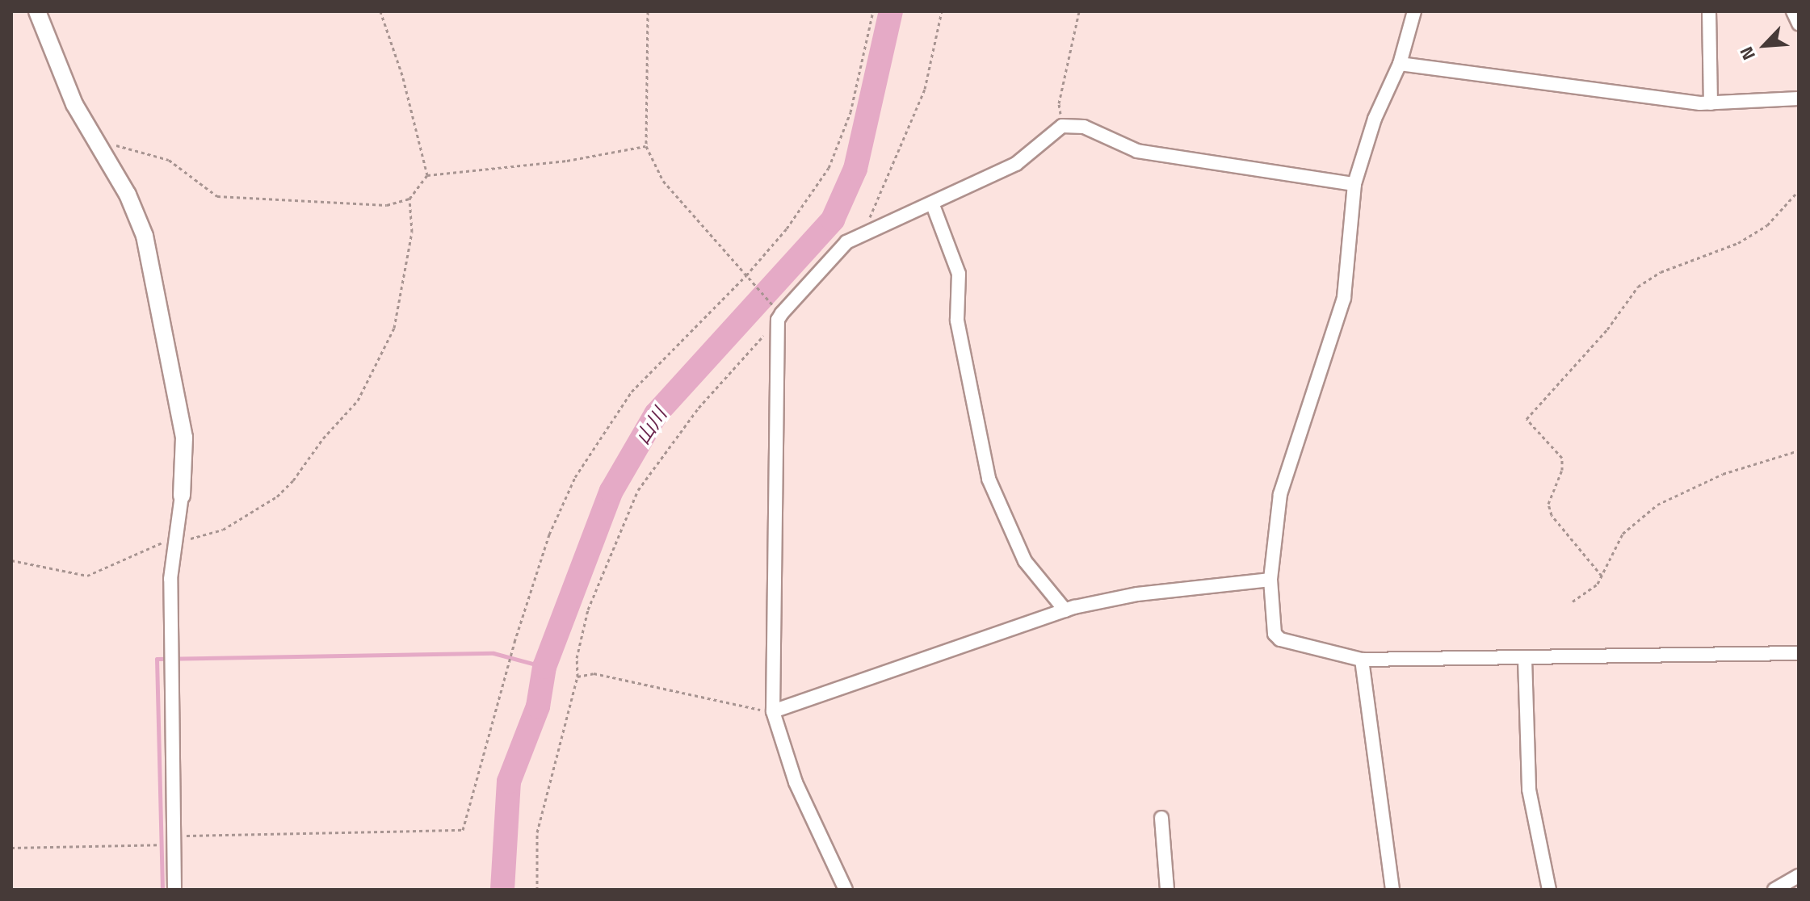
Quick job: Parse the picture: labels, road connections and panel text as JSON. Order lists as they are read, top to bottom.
{
  "water": ["山川"],
  "north": "bottom left"
}
